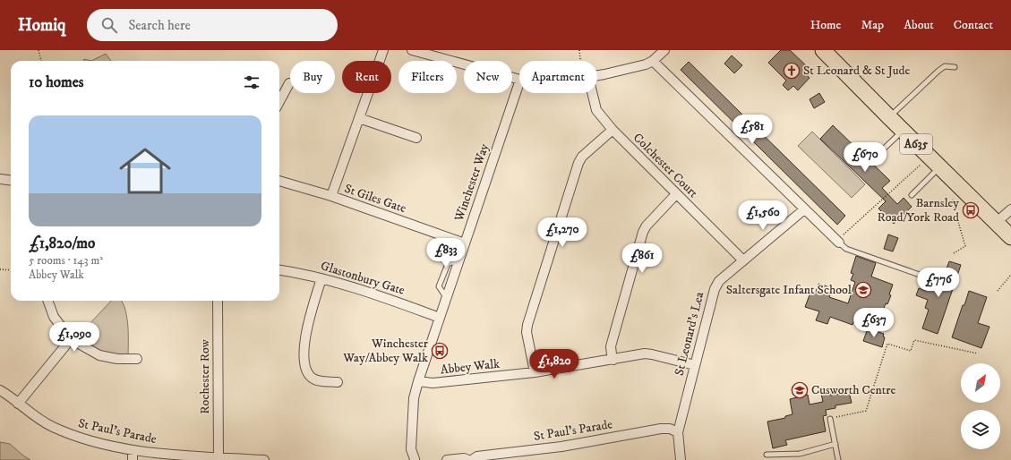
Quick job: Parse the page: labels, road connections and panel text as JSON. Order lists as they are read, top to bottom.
{
  "streets": {
    "highway": ["A635"],
    "street": [
      "Colchester Court",
      "Winchester Way",
      "St Giles Gate",
      "Glastonbury Gate",
      "St Leonard's Lea",
      "Abbey Walk",
      "Rochester Row",
      "St Paul's Parade"
    ]
  },
  "crossings": [
    ["Colchester Court", "St Leonard's Lea"],
    ["Winchester Way", "St Giles Gate"],
    ["Winchester Way", "Glastonbury Gate"],
    ["Winchester Way", "Abbey Walk"],
    ["St Leonard's Lea", "Abbey Walk"],
    ["St Leonard's Lea", "St Paul's Parade"],
    ["Rochester Row", "St Paul's Parade"]
  ],
  "places": {
    "church": ["St Leonard & St Jude"],
    "bus stop": ["Barnsley Road/York Road", "Winchester Way/Abbey Walk"],
    "school or university": ["Saltersgate Infant School", "Cusworth Centre"]
  },
  "north": "top right",
  "page": {
    "header": "Homiq",
    "search": "Search here",
    "nav": [
      "Home",
      "Map",
      "About",
      "Contact"
    ],
    "chip": [
      "Buy",
      "Rent",
      "Filters",
      "New",
      "Apartment"
    ],
    "heading": "10 homes",
    "list": [
      {
        "name": "£1,820/mo",
        "note": "5 rooms · 143 m² · Abbey Walk"
      }
    ],
    "price": [
      "£581",
      "£670",
      "£1,560",
      "£1,270",
      "£833",
      "£861",
      "£776",
      "£637",
      "£1,090",
      "£1,820"
    ]
  }
}
